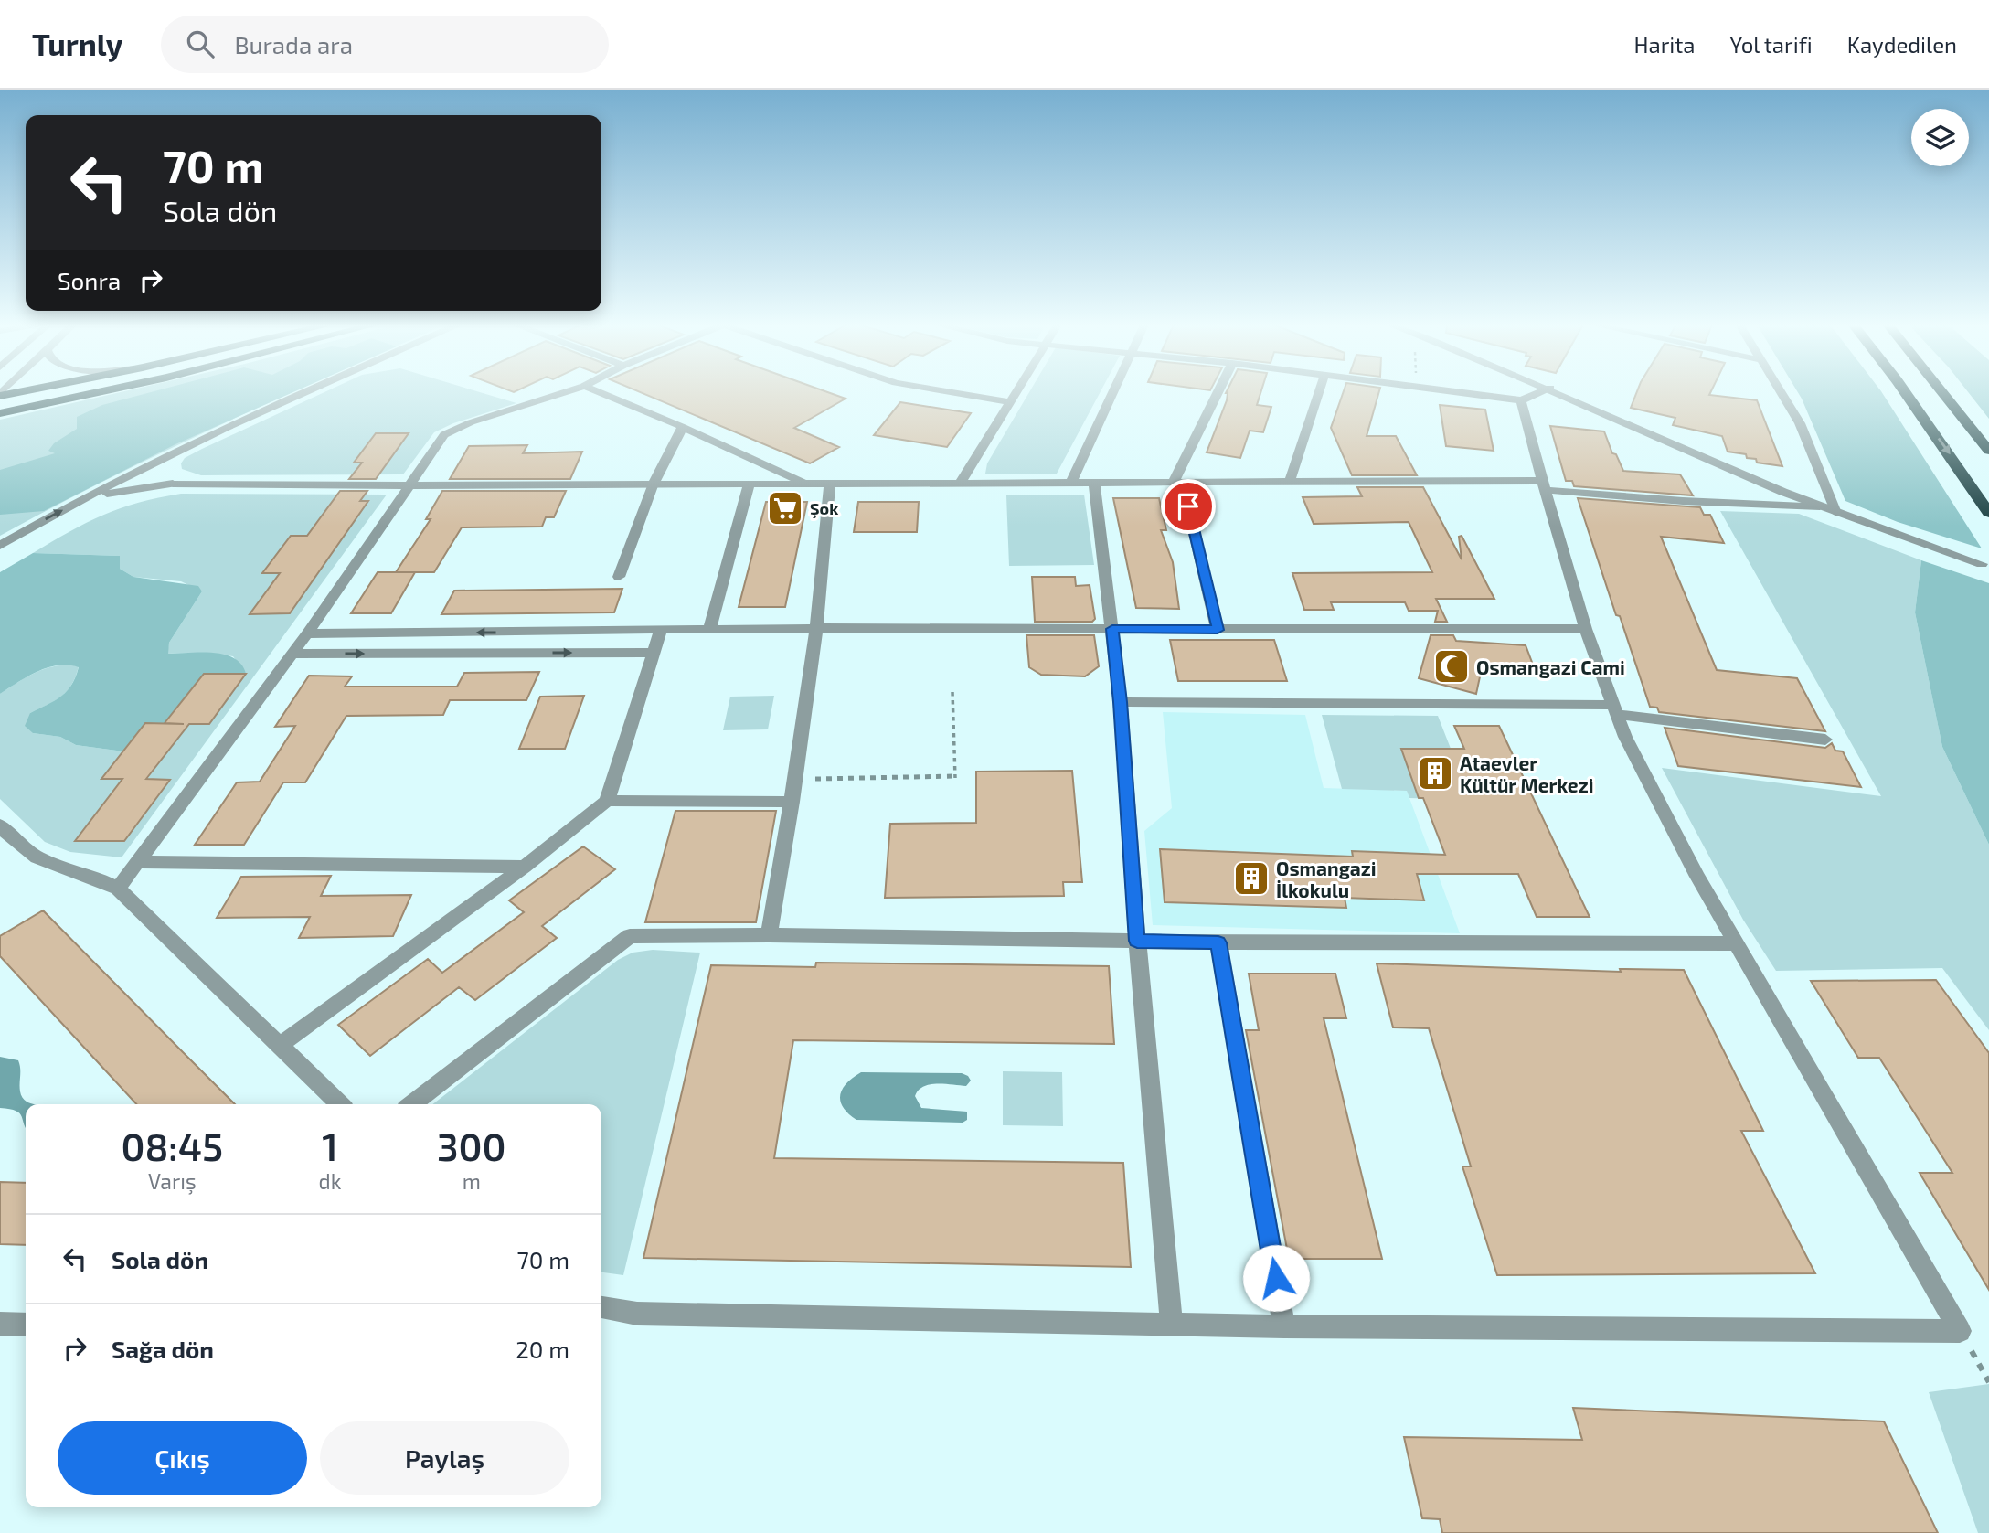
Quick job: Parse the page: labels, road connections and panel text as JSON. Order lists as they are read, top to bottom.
{
  "places": {
    "supermarket": ["Şok"],
    "mosque": ["Osmangazi Cami"],
    "building": ["Ataevler Kültür Merkezi", "Osmangazi İlkokulu"]
  },
  "page": {
    "header": "Turnly",
    "search": "Burada ara",
    "nav": ["Harita", "Yol tarifi", "Kaydedilen"],
    "turn": ["70 m", "Sola dön"],
    "then": "Sonra",
    "eta": [
      "08:45",
      "Varış",
      "1",
      "dk",
      "300",
      "m"
    ],
    "list": [
      {
        "name": "Sola dön",
        "value": "70 m"
      },
      {
        "name": "Sağa dön",
        "value": "20 m"
      }
    ],
    "buttons": ["Çıkış", "Paylaş"]
  }
}
